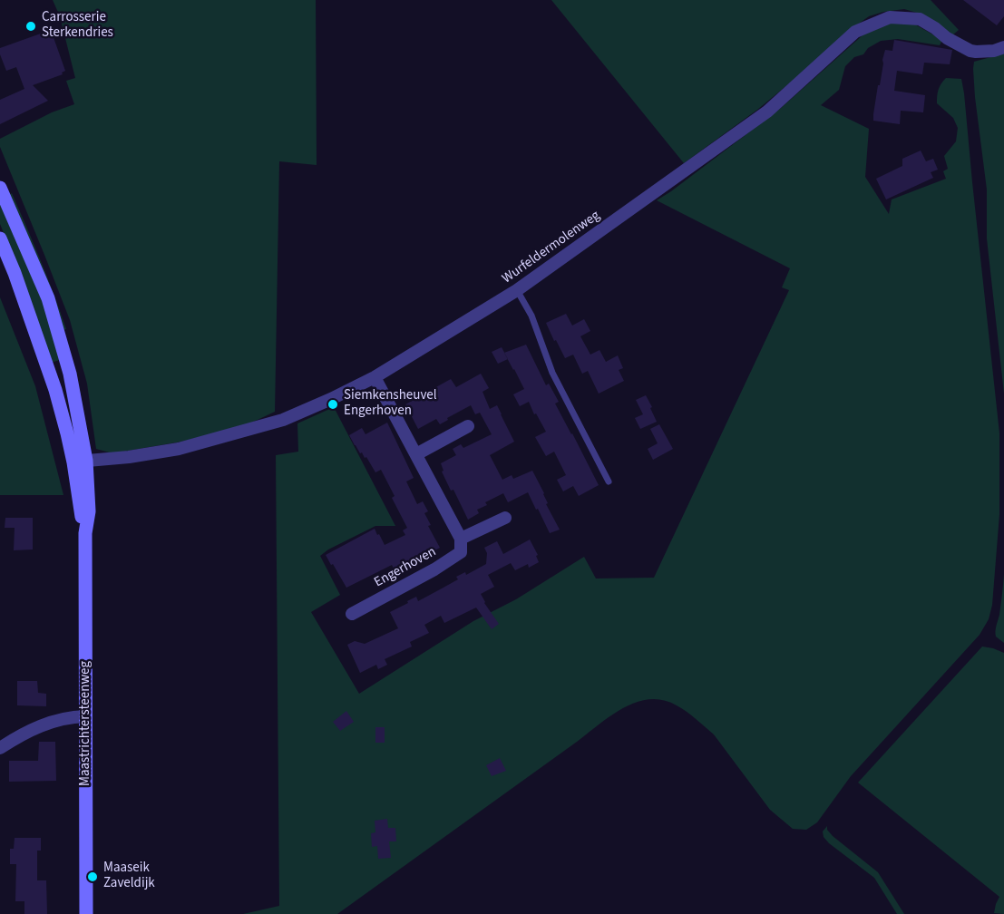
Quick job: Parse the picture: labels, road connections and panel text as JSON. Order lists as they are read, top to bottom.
{
  "streets": {
    "main road": ["Maastrichtersteenweg"],
    "street": ["Wurfeldermolenweg", "Engerhoven"]
  },
  "crossings": [
    ["Wurfeldermolenweg", "Maastrichtersteenweg"]
  ],
  "places": ["Carrosserie Sterkendries", "Siemkensheuvel Engerhoven", "Maaseik Zaveldijk"]
}
